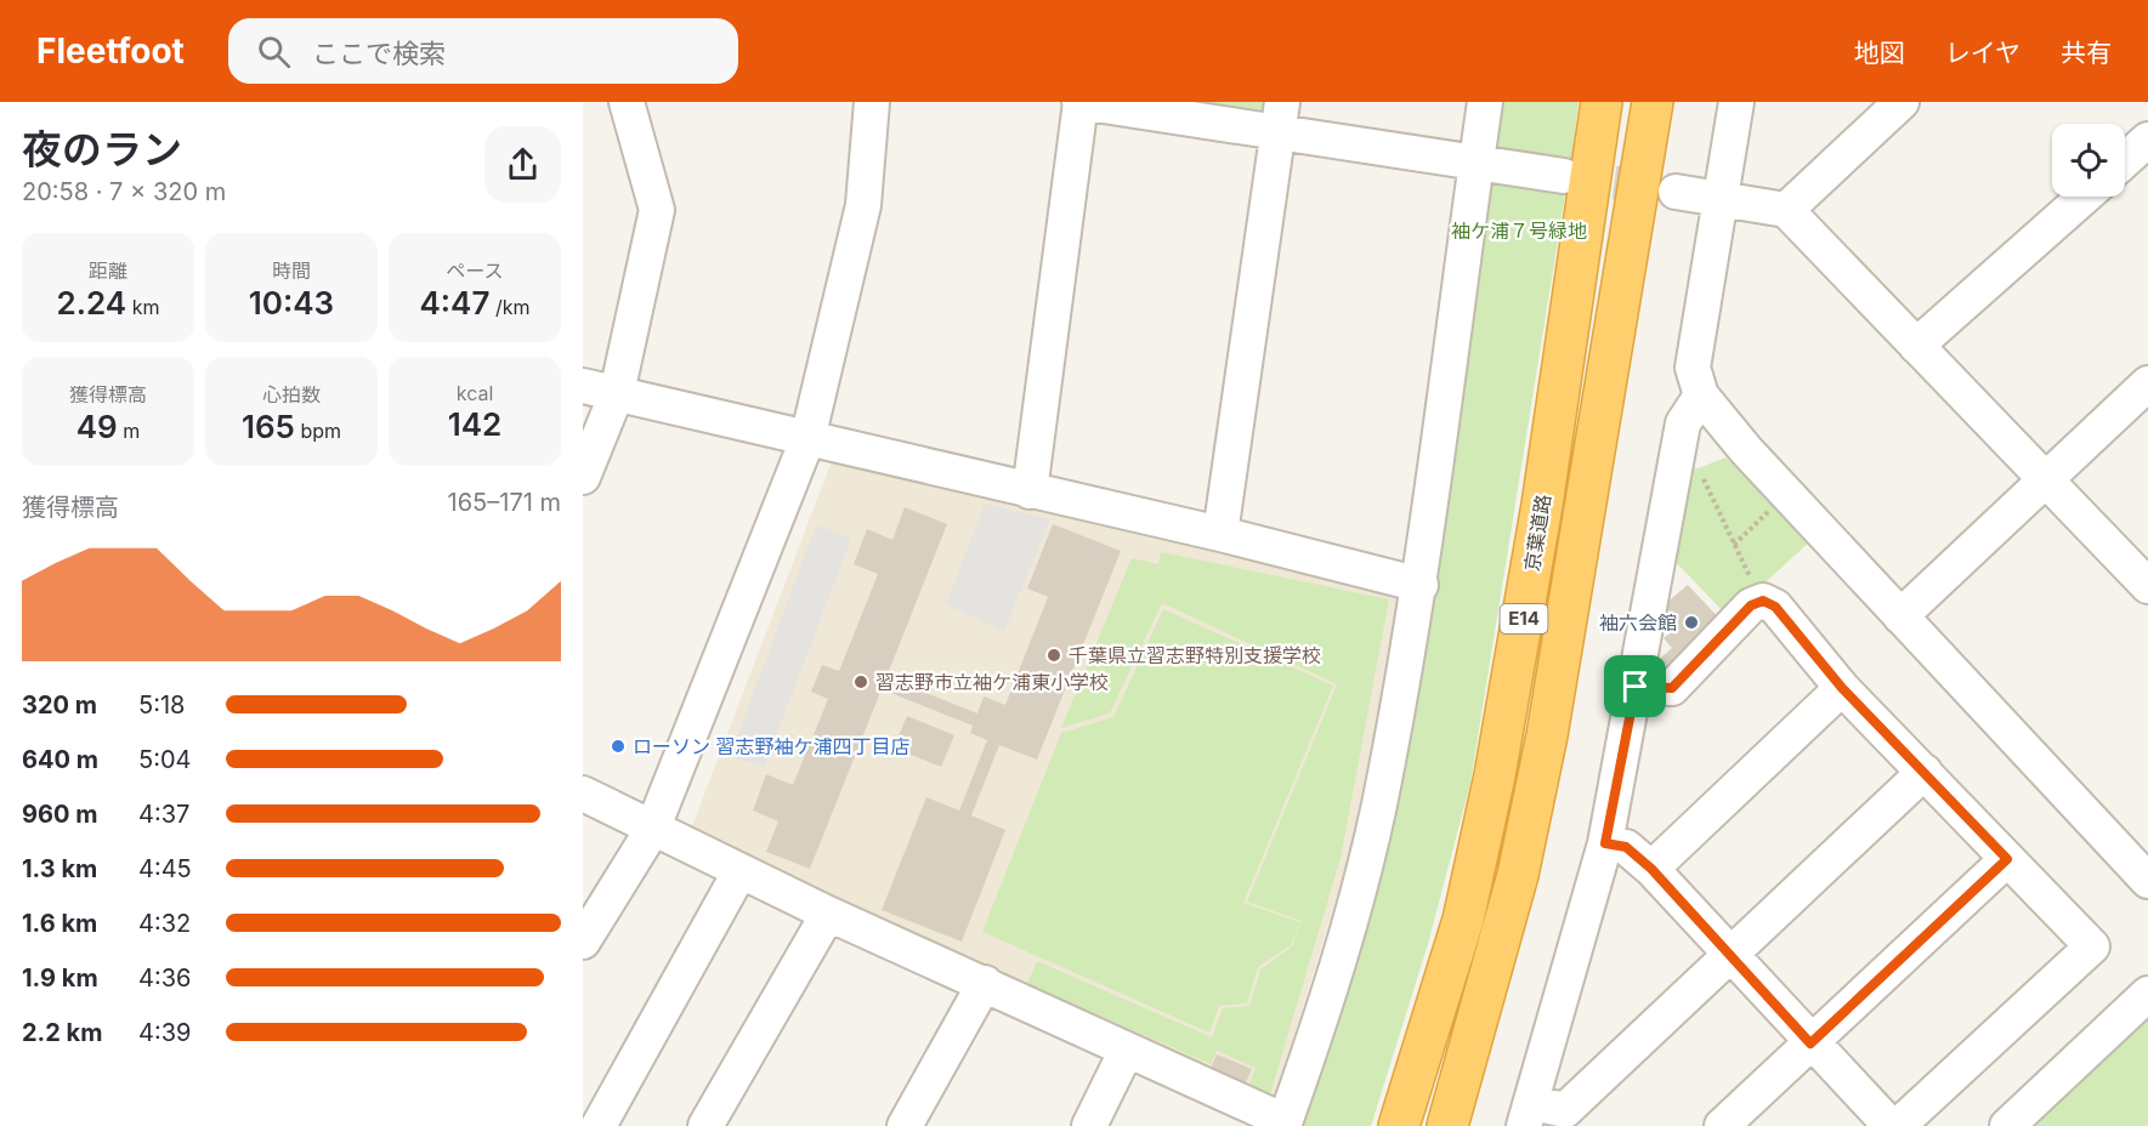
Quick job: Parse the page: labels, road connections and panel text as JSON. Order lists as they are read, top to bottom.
{
  "streets": {
    "highway": ["京葉道路", "E14"]
  },
  "parks": ["袖ケ浦７号緑地"],
  "places": [
    "袖六会館",
    "千葉県立習志野特別支援学校",
    "習志野市立袖ケ浦東小学校",
    "ローソン 習志野袖ケ浦四丁目店"
  ],
  "page": {
    "header": "Fleetfoot",
    "search": "ここで検索",
    "nav": ["地図", "レイヤ", "共有"],
    "heading": ["夜のラン", "20:58 · 7 × 320 m"],
    "stats": [
      ["距離", "2.24 km"],
      ["時間", "10:43"],
      ["ペース", "4:47 /km"],
      ["獲得標高", "49 m"],
      ["心拍数", "165 bpm"],
      ["kcal", "142"]
    ],
    "chart": ["獲得標高", "165–171 m"],
    "list": [
      {
        "name": "320 m",
        "note": "5:18"
      },
      {
        "name": "640 m",
        "note": "5:04"
      },
      {
        "name": "960 m",
        "note": "4:37"
      },
      {
        "name": "1.3 km",
        "note": "4:45"
      },
      {
        "name": "1.6 km",
        "note": "4:32"
      },
      {
        "name": "1.9 km",
        "note": "4:36"
      },
      {
        "name": "2.2 km",
        "note": "4:39"
      }
    ]
  }
}
